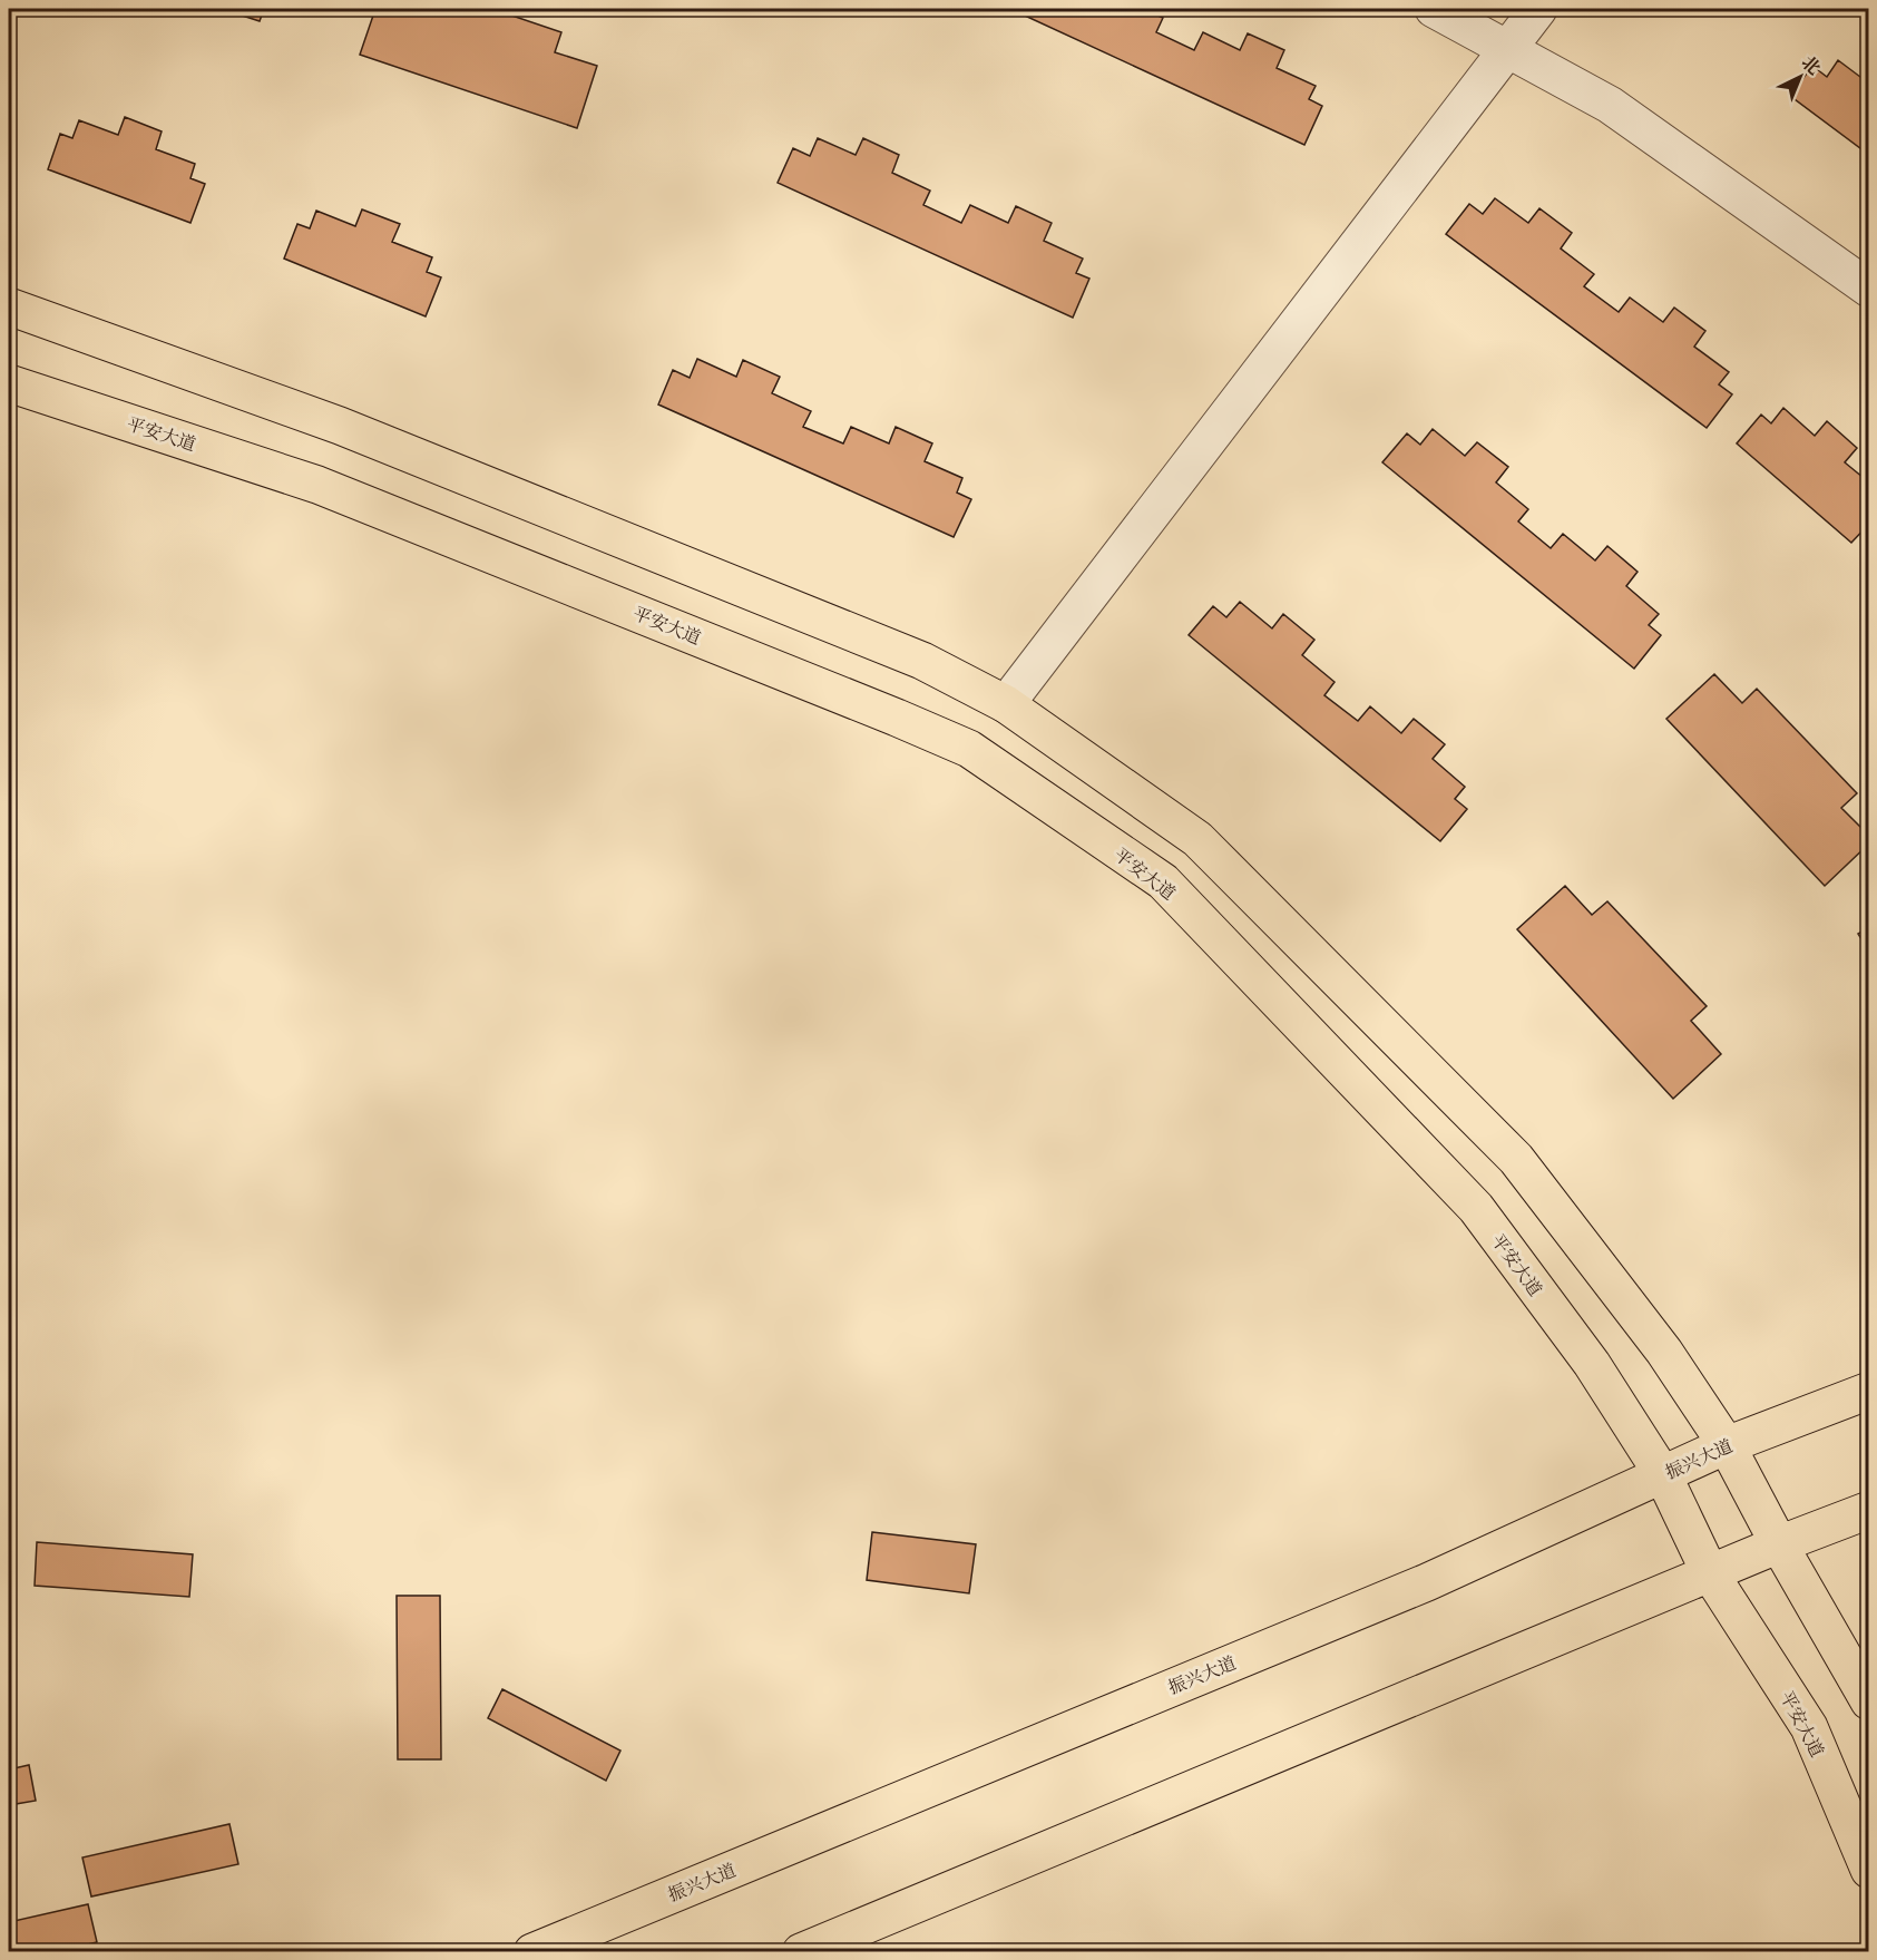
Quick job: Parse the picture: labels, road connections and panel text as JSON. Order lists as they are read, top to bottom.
{
  "streets": {
    "main road": ["平安大道", "振兴大道"]
  },
  "crossings": [
    ["平安大道", "振兴大道"]
  ],
  "north": "top right"
}
